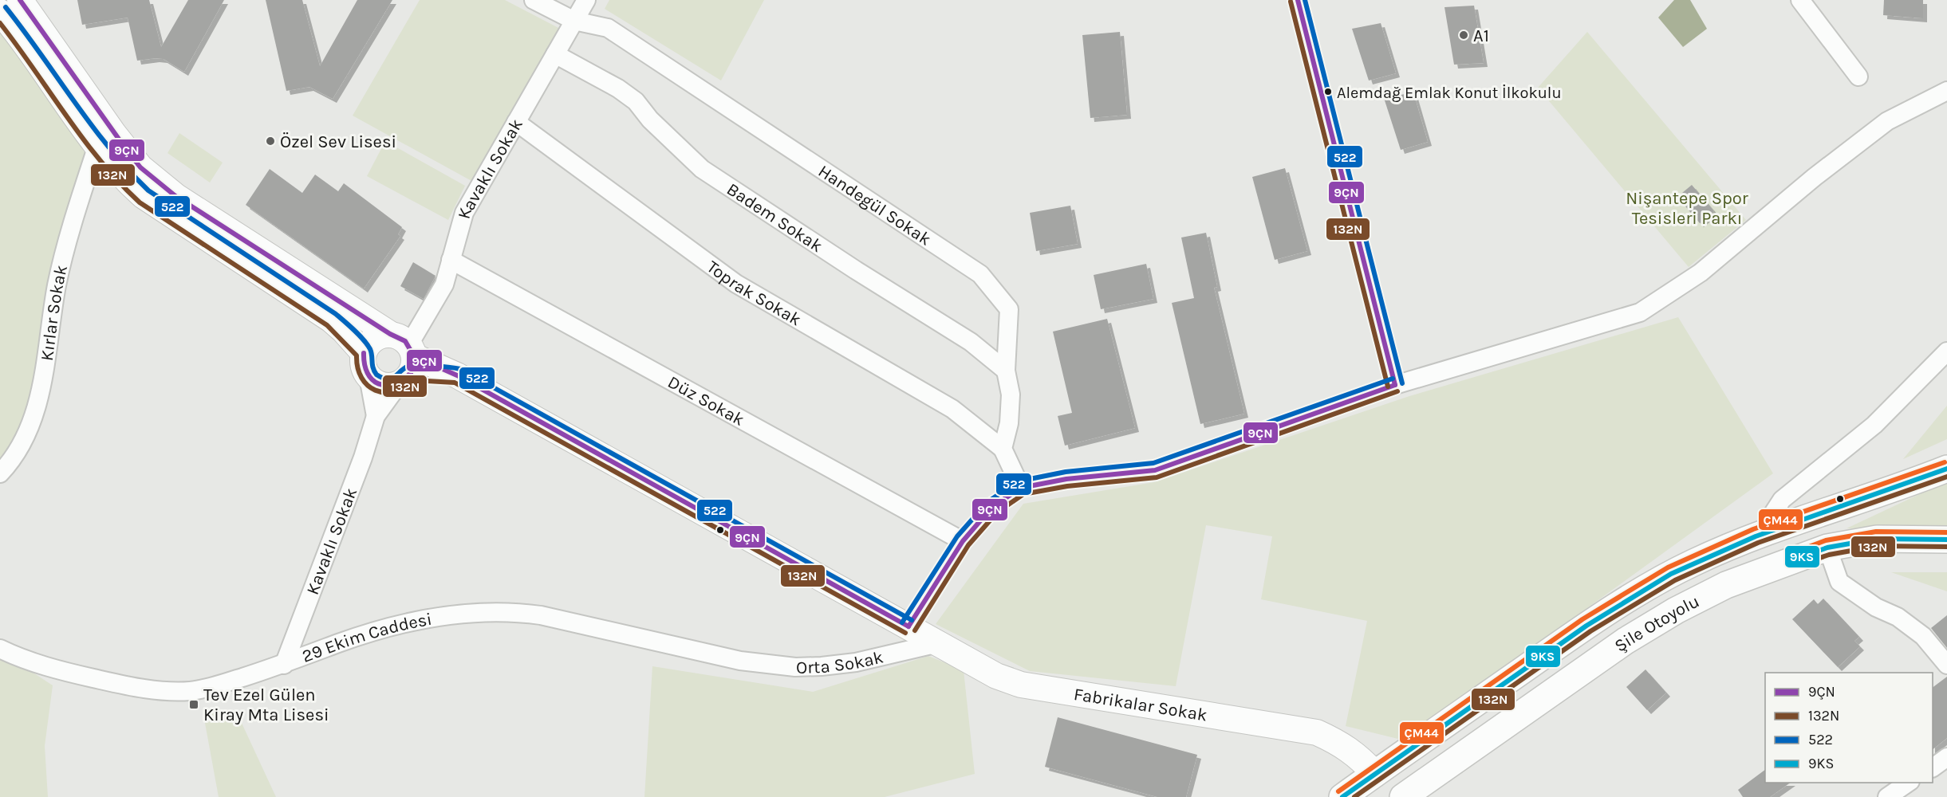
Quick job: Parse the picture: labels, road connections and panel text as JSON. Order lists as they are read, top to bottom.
{
  "streets": {
    "highway": ["Şile Otoyolu"],
    "main road": ["Fabrikalar Sokak"],
    "street": [
      "Kavaklı Sokak",
      "Handegül Sokak",
      "Badem Sokak",
      "Toprak Sokak",
      "Kırlar Sokak",
      "Düz Sokak",
      "29 Ekim Caddesi",
      "Orta Sokak"
    ]
  },
  "crossings": [
    ["Kavaklı Sokak", "Handegül Sokak"],
    ["Kavaklı Sokak", "Badem Sokak"],
    ["Kavaklı Sokak", "Toprak Sokak"],
    ["Kavaklı Sokak", "Düz Sokak"],
    ["Kavaklı Sokak", "29 Ekim Caddesi"],
    ["Kavaklı Sokak", "Fabrikalar Sokak"],
    ["Handegül Sokak", "Badem Sokak"],
    ["Handegül Sokak", "Toprak Sokak"],
    ["Şile Otoyolu", "Fabrikalar Sokak"],
    ["29 Ekim Caddesi", "Orta Sokak"],
    ["Orta Sokak", "Fabrikalar Sokak"]
  ],
  "parks": ["Nişantepe Spor Tesisleri Parkı"],
  "places": {
    "other": ["A1", "Alemdağ Emlak Konut İlkokulu", "Özel Sev Lisesi"],
    "transit": ["Tev Ezel Gülen Kiray Mta Lisesi"]
  },
  "lines": [
    "transit line 9ÇN",
    "transit line 522",
    "transit line 132N",
    "transit line ÇM44",
    "transit line 9KS"
  ],
  "legend": [
    "9ÇN",
    "132N",
    "522",
    "9KS"
  ]
}
